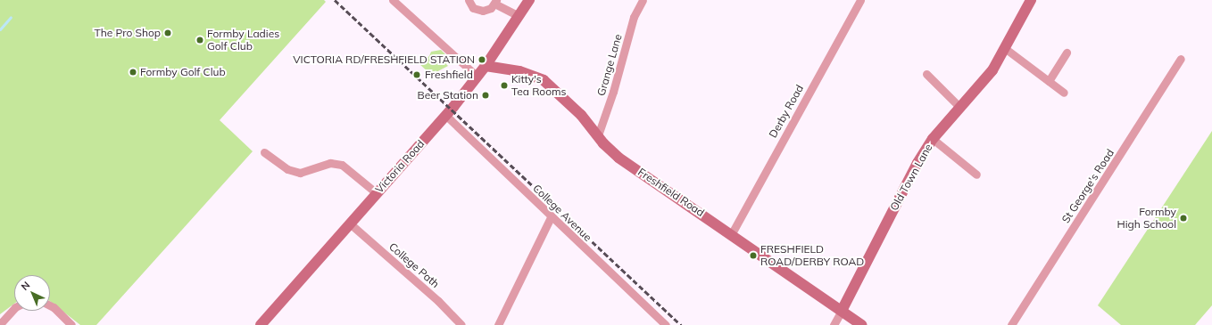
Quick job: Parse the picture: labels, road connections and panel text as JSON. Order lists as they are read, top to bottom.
{
  "streets": {
    "street": [
      "Grange Lane",
      "Derby Road",
      "Victoria Road",
      "Old Town Lane",
      "St George's Road",
      "Freshfield Road",
      "College Avenue",
      "College Path"
    ]
  },
  "crossings": [
    ["Grange Lane", "Freshfield Road"],
    ["Derby Road", "Freshfield Road"],
    ["Victoria Road", "Freshfield Road"],
    ["Victoria Road", "College Avenue"],
    ["Victoria Road", "College Path"],
    ["Old Town Lane", "Freshfield Road"]
  ],
  "places": [
    "The Pro Shop",
    "Formby Ladies Golf Club",
    "VICTORIA RD/FRESHFIELD STATION",
    "Formby Golf Club",
    "Freshfield",
    "Kitty's Tea Rooms",
    "Beer Station",
    "Formby High School",
    "FRESHFIELD ROAD/DERBY ROAD"
  ],
  "north": "top left"
}
